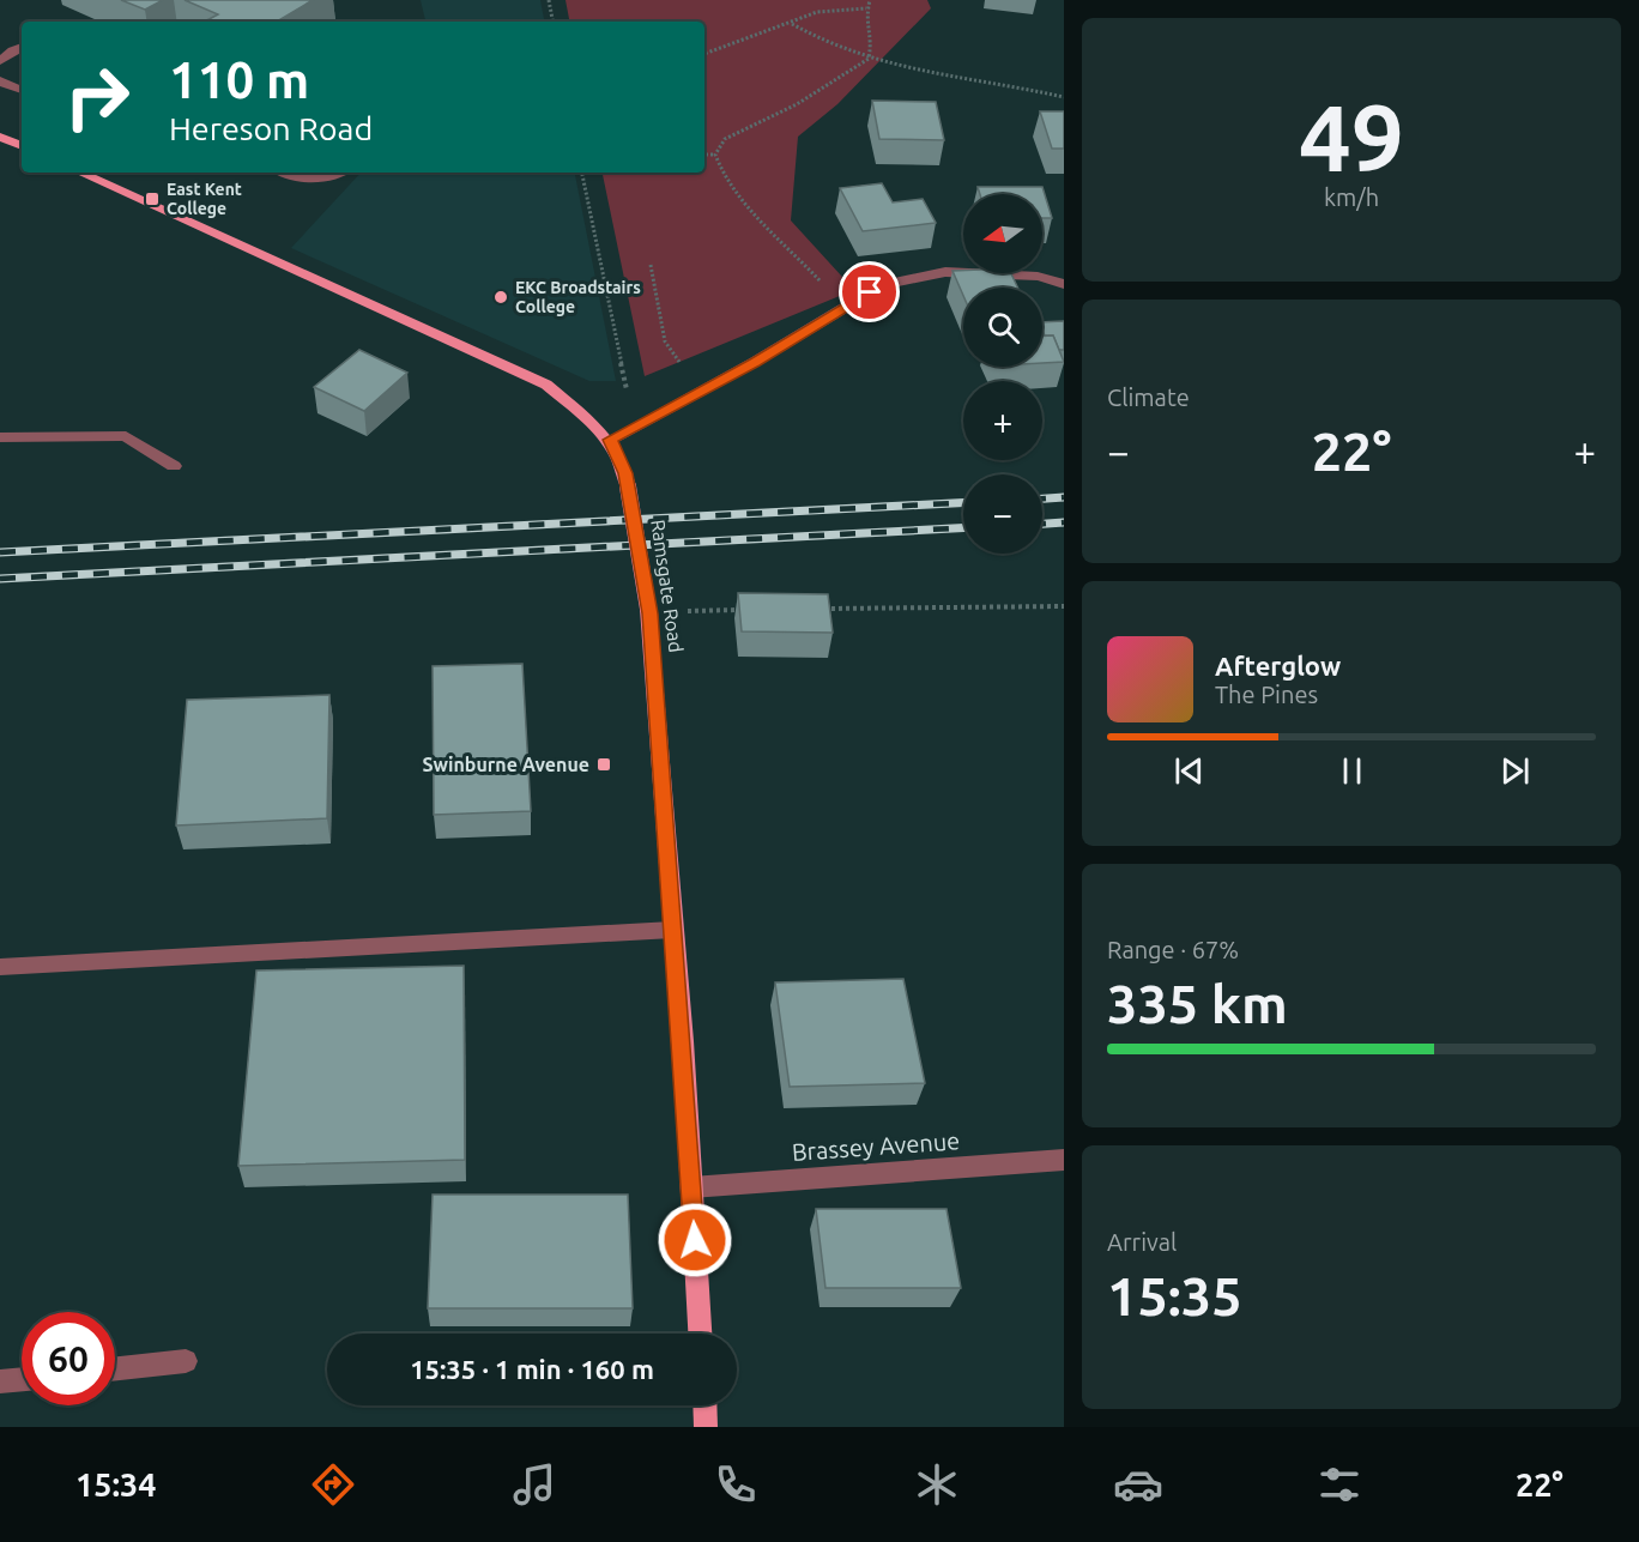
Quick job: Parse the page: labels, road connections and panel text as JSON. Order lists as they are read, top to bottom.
{
  "streets": {
    "main road": ["Ramsgate Road"],
    "street": ["Brassey Avenue"]
  },
  "crossings": [
    ["Ramsgate Road", "Brassey Avenue"]
  ],
  "places": {
    "transit": ["East Kent College", "Swinburne Avenue"],
    "other": ["EKC Broadstairs College"]
  },
  "north": "left",
  "page": {
    "tile": [
      ["49", "km/h"],
      "Climate",
      ["Range · 67%", "335 km"],
      ["Arrival", "15:35"]
    ],
    "turn": ["110 m", "Hereson Road"],
    "map_buttons": ["+", "−"],
    "heat": ["−", "22°", "+"],
    "song": ["Afterglow", "The Pines"],
    "limit": "60",
    "trip": "15:35 · 1 min · 160 m",
    "tabs": ["15:34", "22°"]
  }
}
